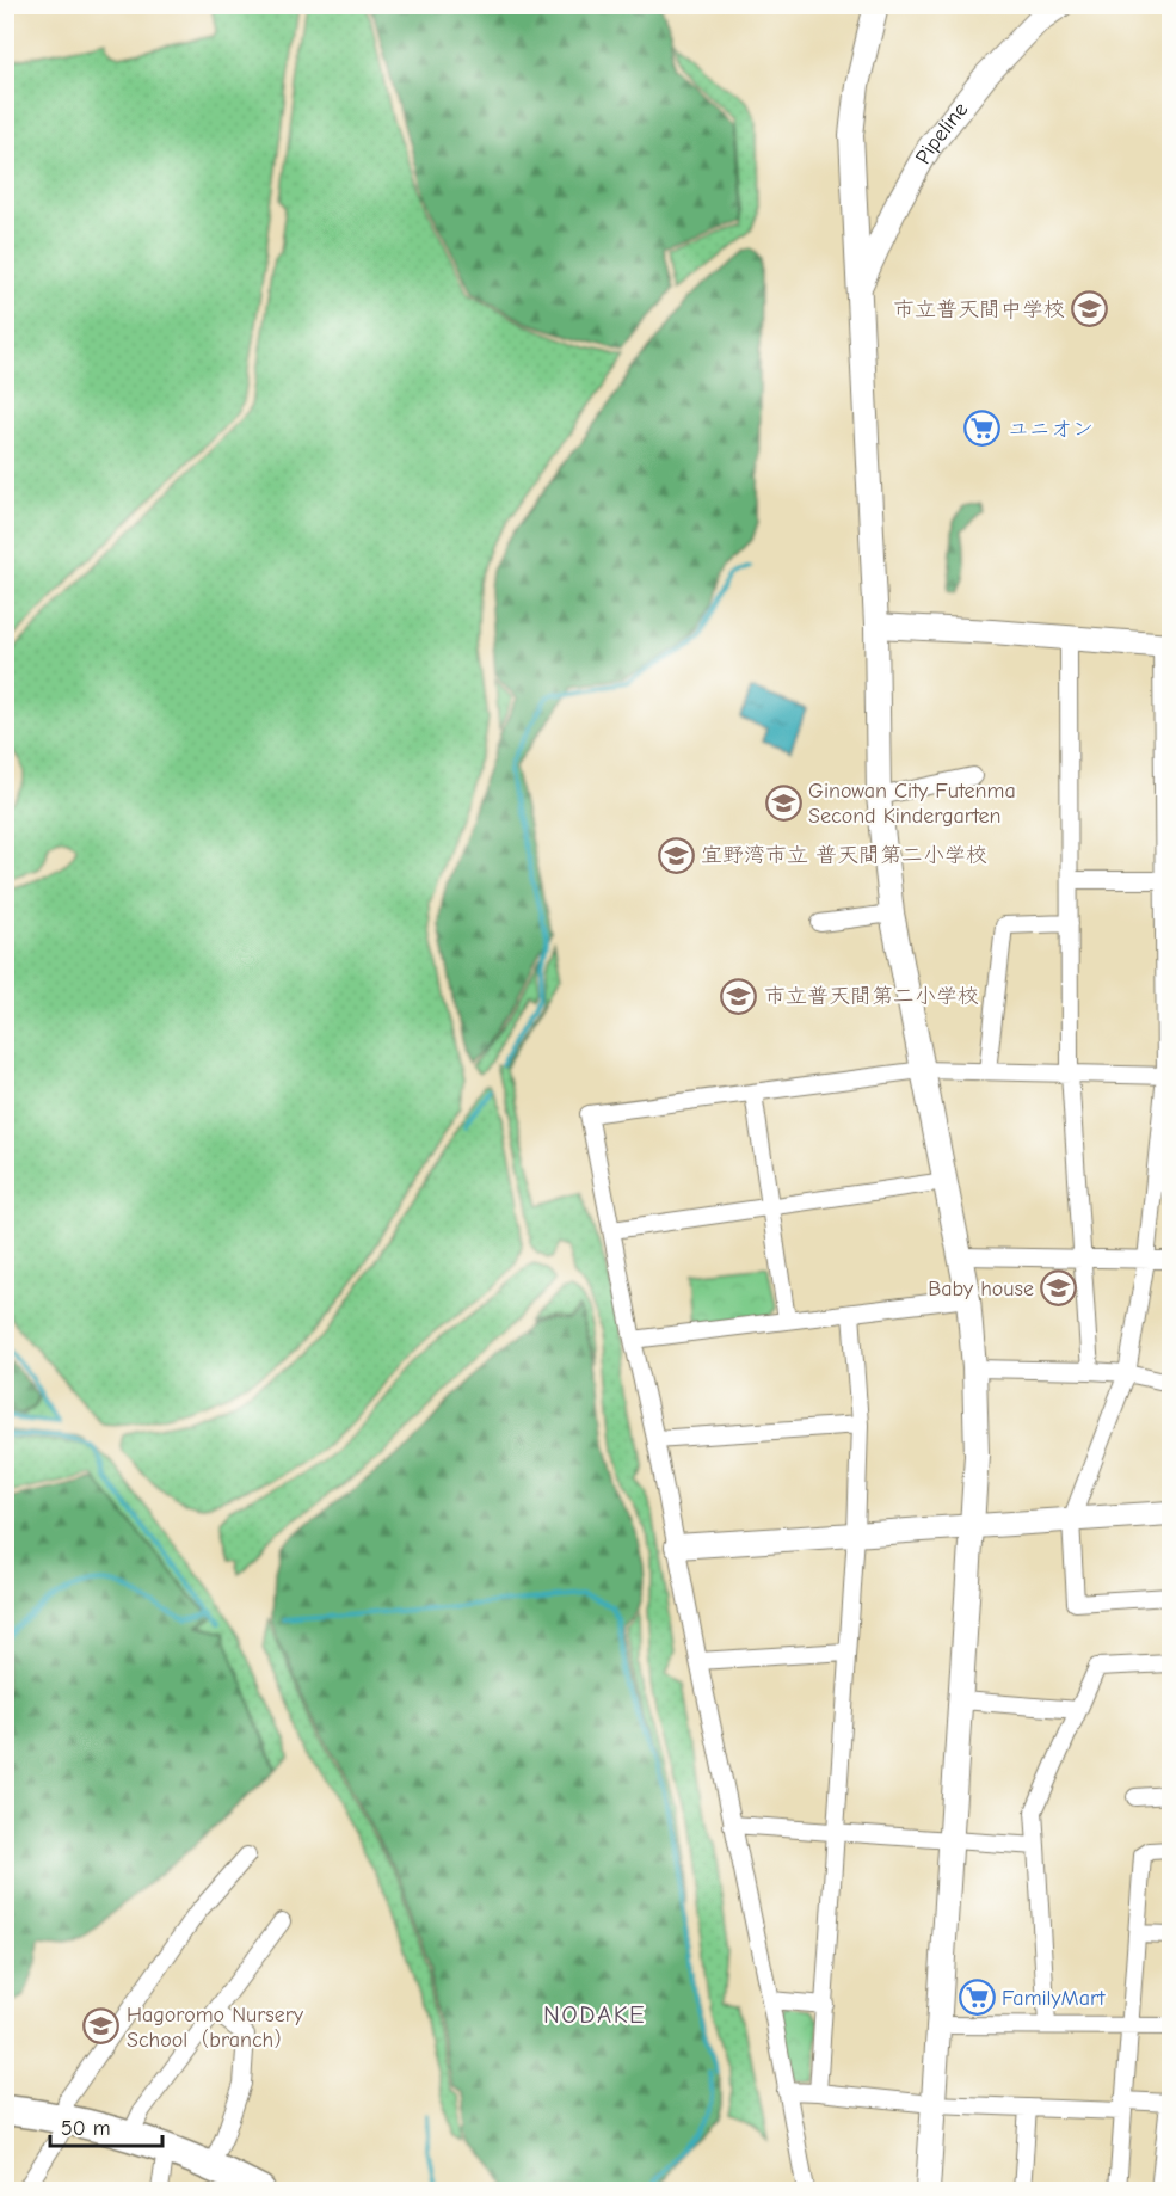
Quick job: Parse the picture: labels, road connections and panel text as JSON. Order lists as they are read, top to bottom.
{
  "streets": {
    "street": ["Pipeline"]
  },
  "districts": ["NODAKE"],
  "places": {
    "school or university": [
      "市立普天間中学校",
      "Ginowan City Futenma Second Kindergarten",
      "宜野湾市立 普天間第二小学校",
      "市立普天間第二小学校",
      "Baby house",
      "Hagoromo Nursery School（branch）"
    ],
    "supermarket": ["ユニオン", "FamilyMart"]
  },
  "scale_bar": "50 m"
}
